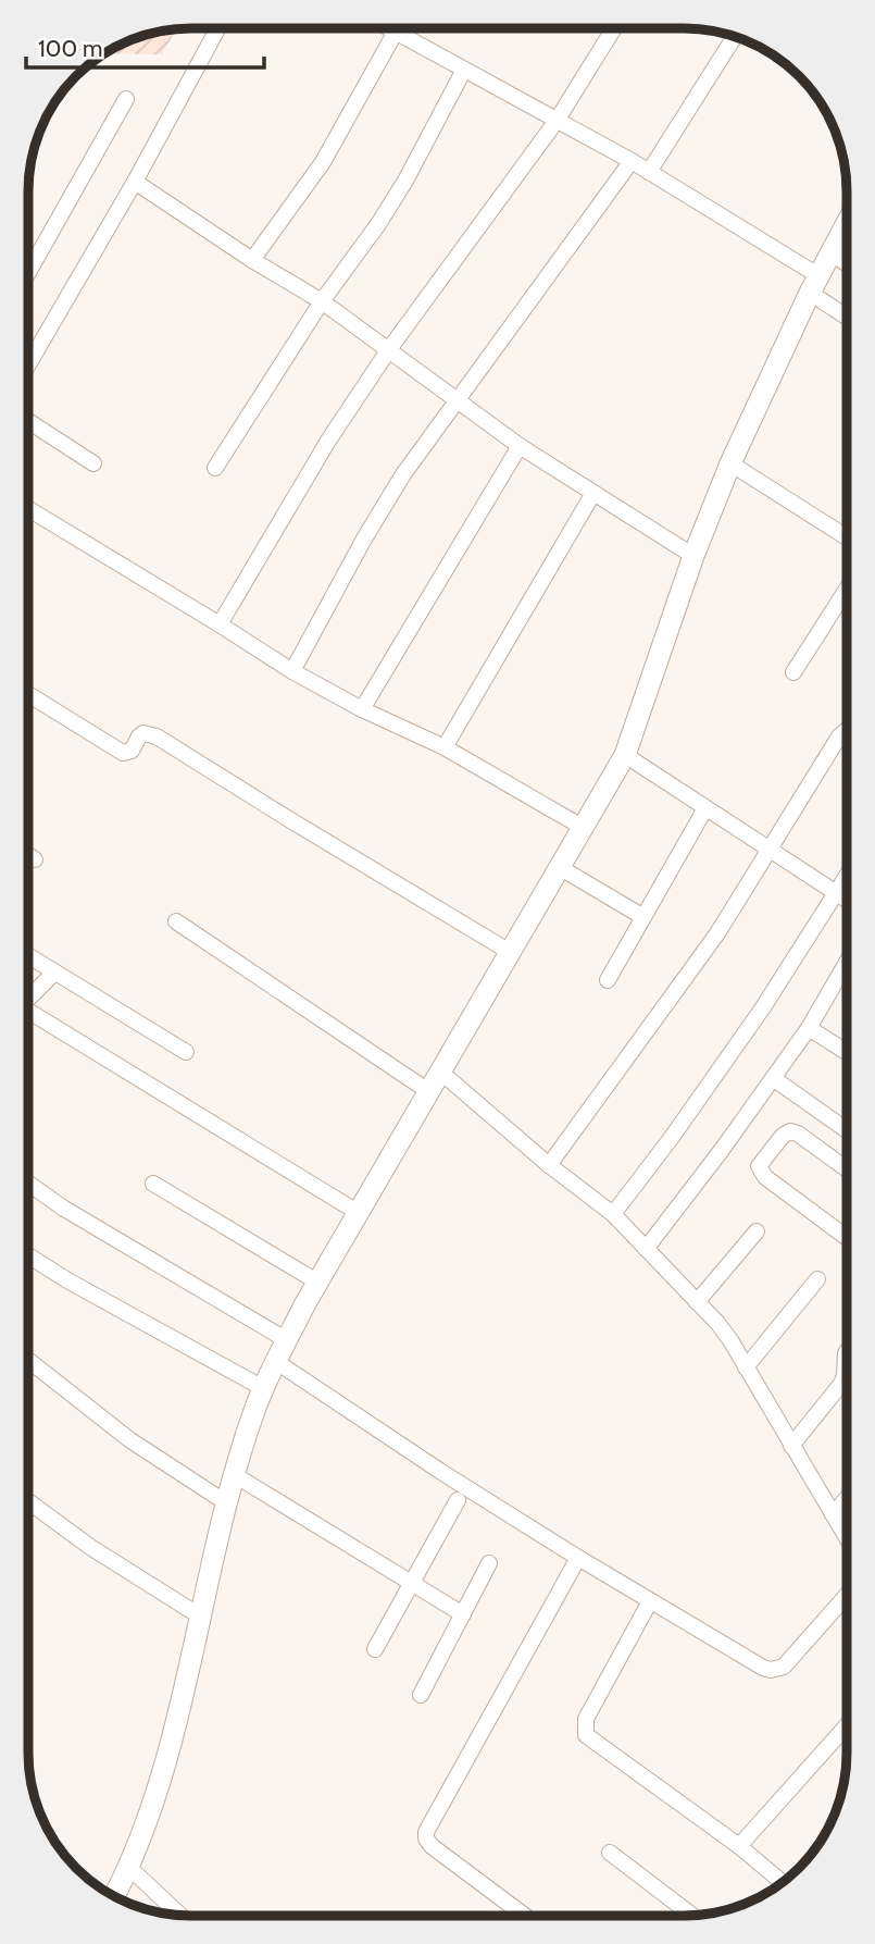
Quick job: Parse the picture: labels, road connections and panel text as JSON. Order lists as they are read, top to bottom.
{
  "scale_bar": "100 m"
}
